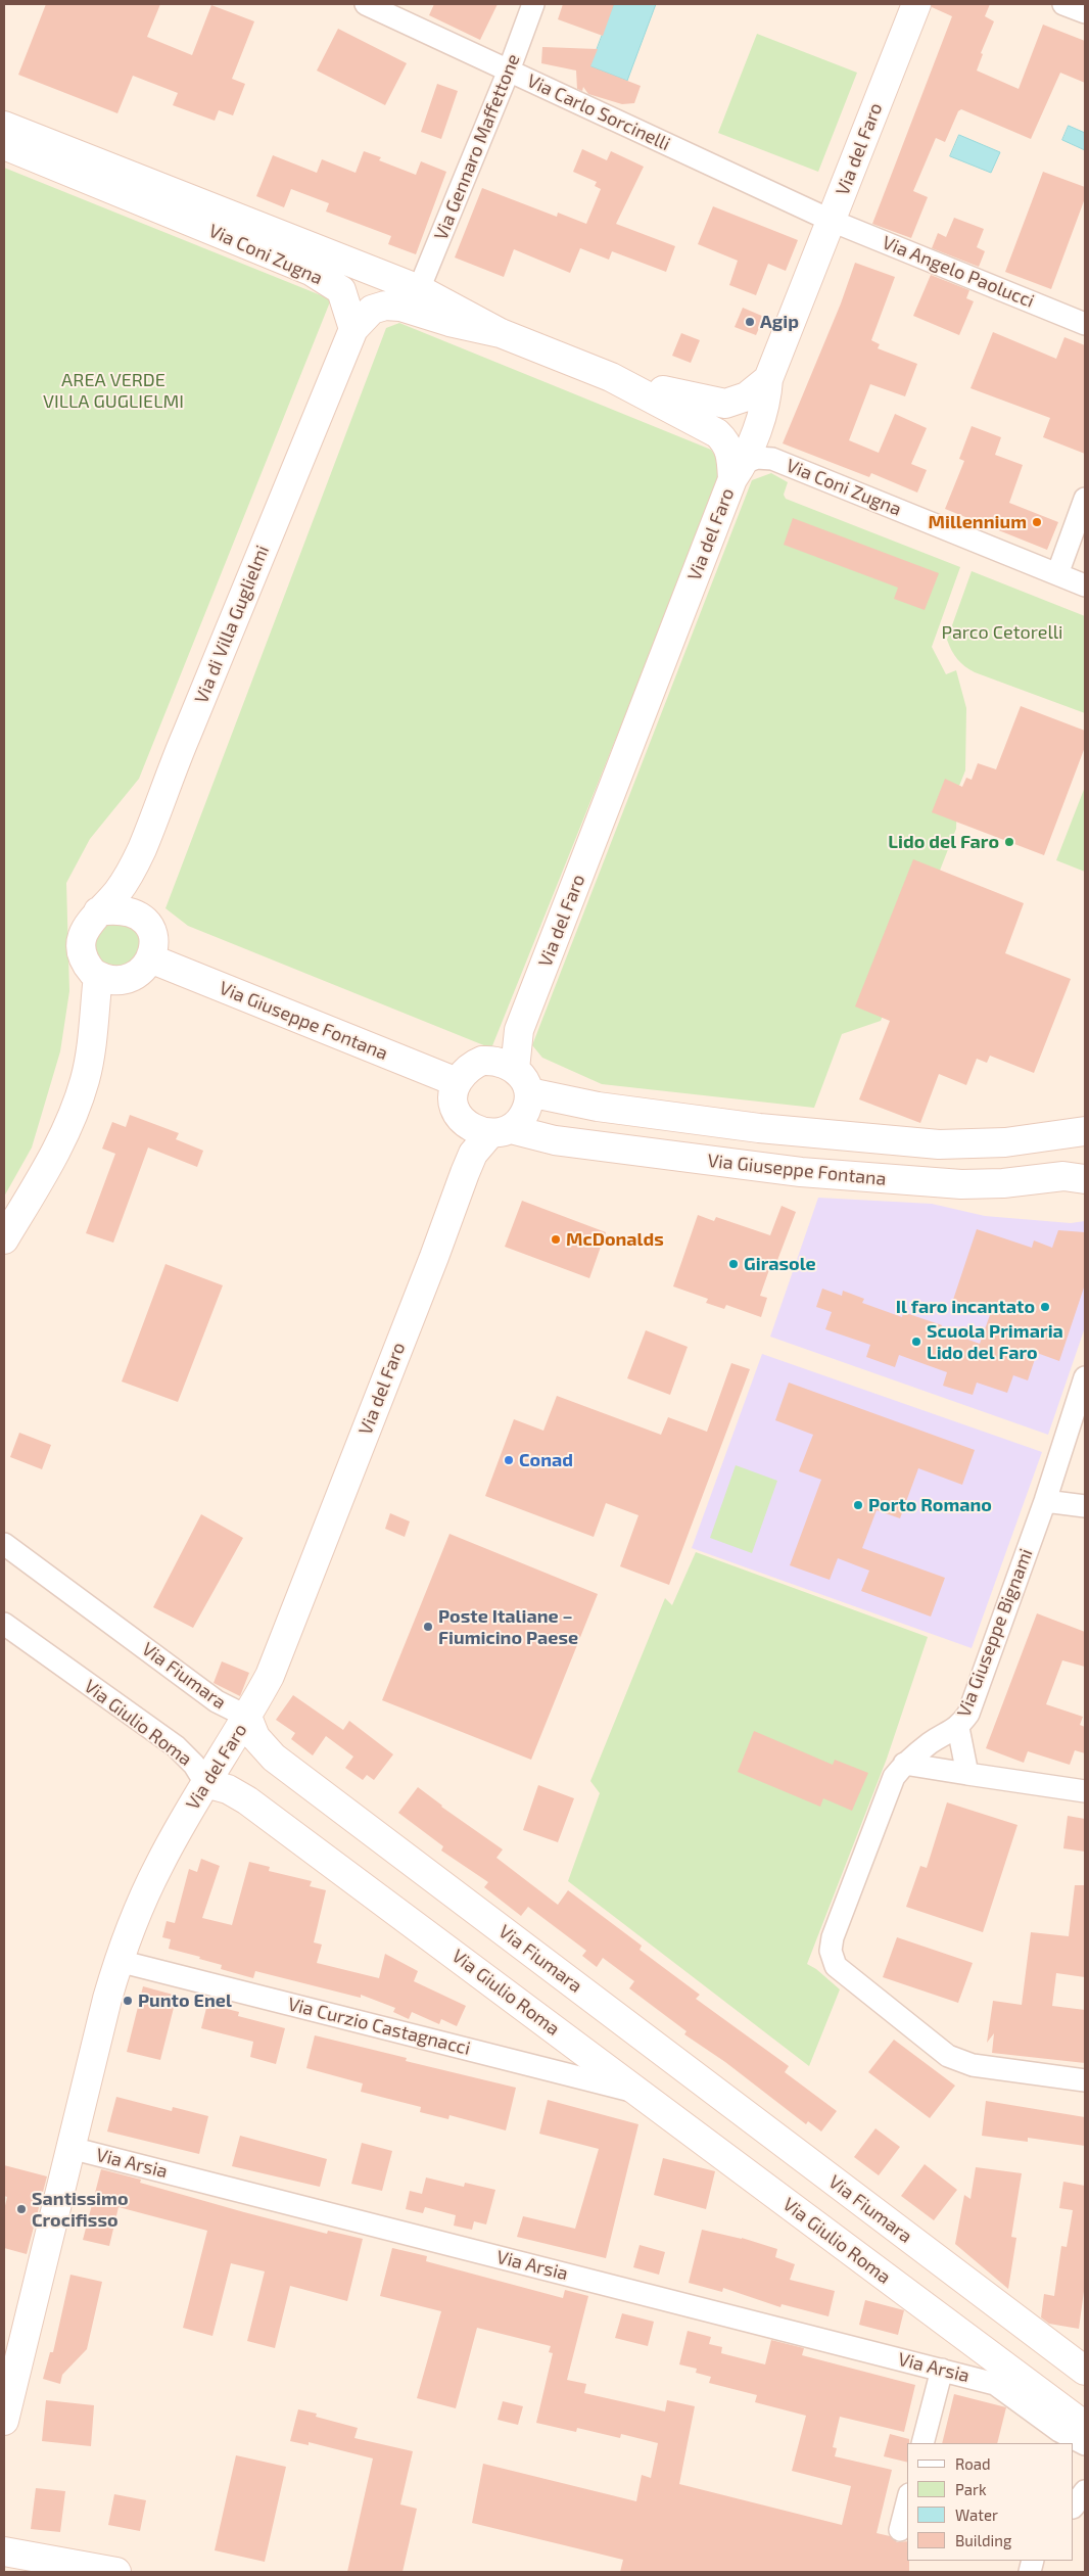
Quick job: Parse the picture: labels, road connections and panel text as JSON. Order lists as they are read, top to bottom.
{
  "streets": {
    "street": [
      "Via Carlo Sorcinelli",
      "Via Gennaro Maffettone",
      "Via del Faro",
      "Via Coni Zugna",
      "Via Angelo Paolucci",
      "Via di Villa Guglielmi",
      "Via Giuseppe Fontana",
      "Via Giuseppe Bignami",
      "Via Fiumara",
      "Via Giulio Roma",
      "Via Curzio Castagnacci",
      "Via Arsia"
    ]
  },
  "crossings": [
    ["Via Carlo Sorcinelli", "Via Gennaro Maffettone"],
    ["Via Carlo Sorcinelli", "Via del Faro"],
    ["Via Carlo Sorcinelli", "Via Angelo Paolucci"],
    ["Via Gennaro Maffettone", "Via Coni Zugna"],
    ["Via del Faro", "Via Coni Zugna"],
    ["Via del Faro", "Via Angelo Paolucci"],
    ["Via del Faro", "Via Giuseppe Fontana"],
    ["Via del Faro", "Via Fiumara"],
    ["Via del Faro", "Via Giulio Roma"],
    ["Via del Faro", "Via Curzio Castagnacci"],
    ["Via del Faro", "Via Arsia"],
    ["Via Coni Zugna", "Via di Villa Guglielmi"],
    ["Via di Villa Guglielmi", "Via Giuseppe Fontana"],
    ["Via Giulio Roma", "Via Curzio Castagnacci"],
    ["Via Giulio Roma", "Via Arsia"]
  ],
  "parks": ["AREA VERDE VILLA GUGLIELMI", "Parco Cetorelli"],
  "places": [
    "Agip",
    "Millennium",
    "Lido del Faro",
    "McDonalds",
    "Girasole",
    "Il faro incantato",
    "Scuola Primaria Lido del Faro",
    "Conad",
    "Porto Romano",
    "Poste Italiane – Fiumicino Paese",
    "Punto Enel",
    "Santissimo Crocifisso"
  ],
  "legend": [
    "Road",
    "Park",
    "Water",
    "Building"
  ]
}
